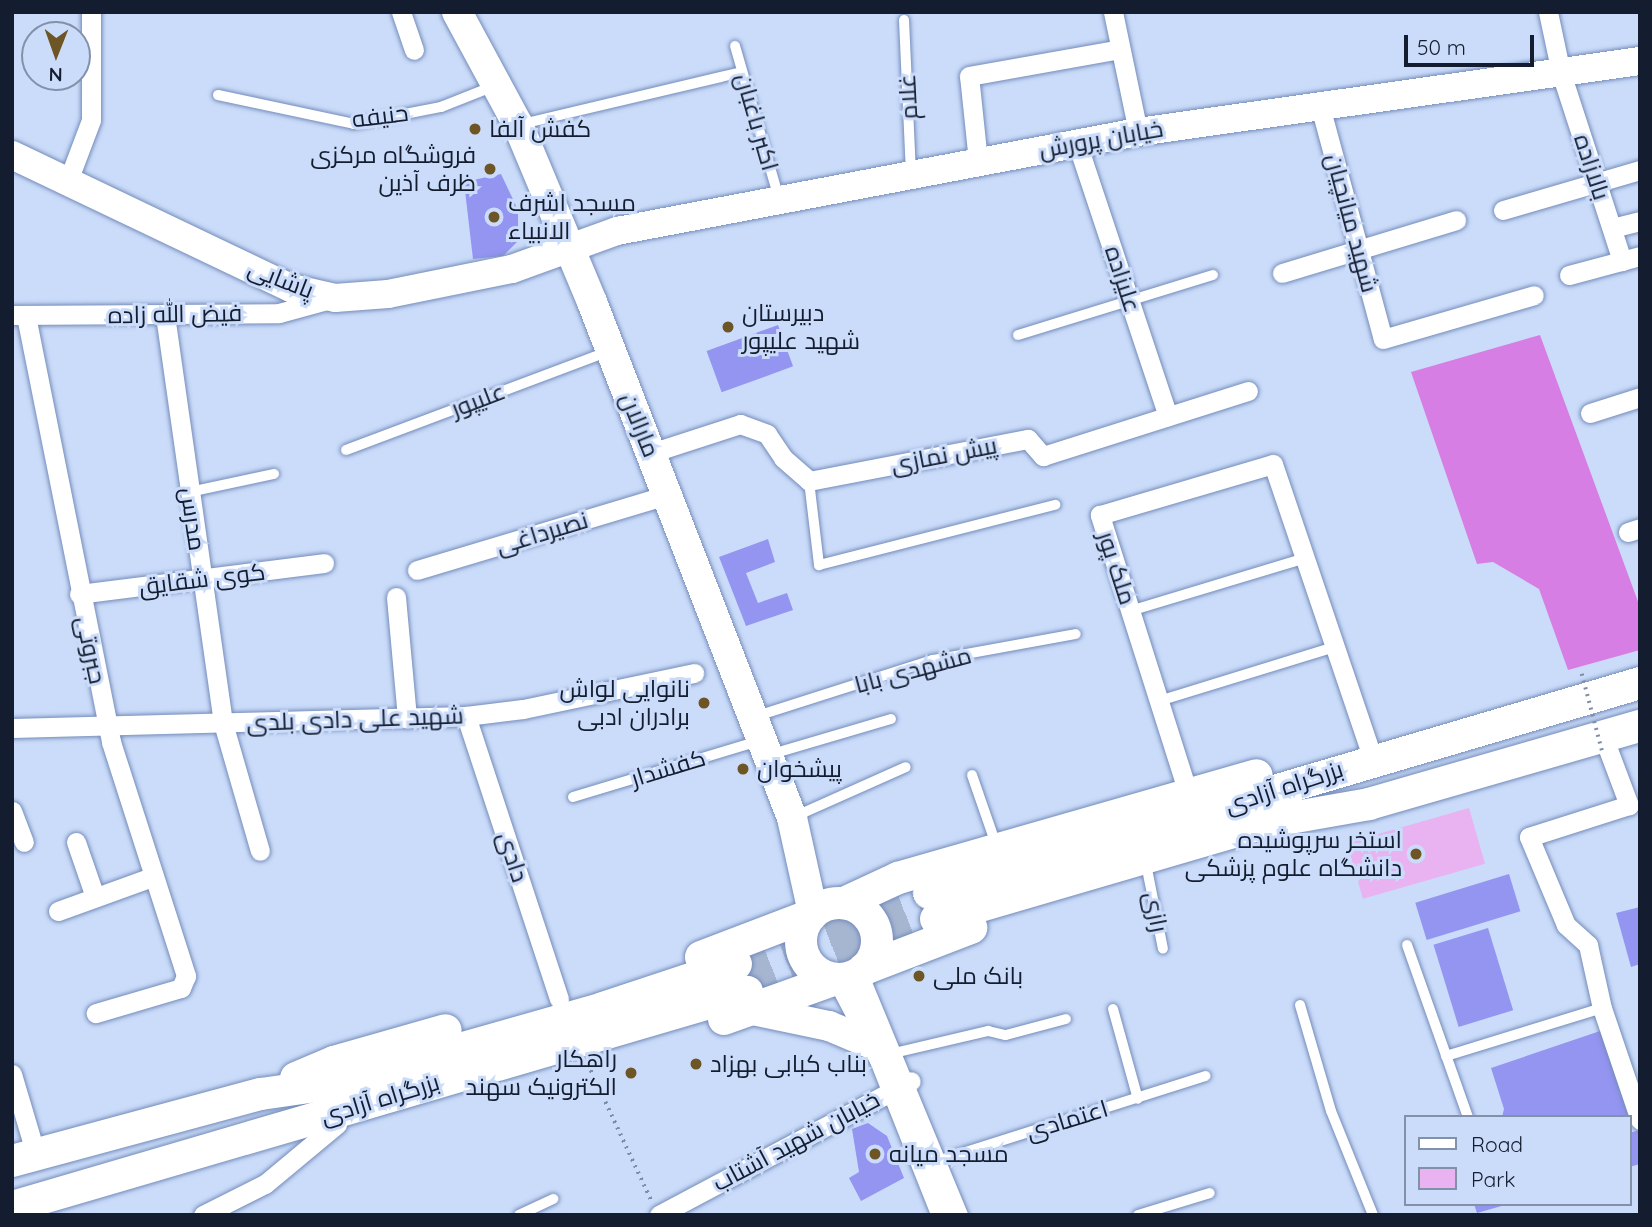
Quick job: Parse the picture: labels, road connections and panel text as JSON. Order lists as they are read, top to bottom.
{
  "streets": {
    "highway": ["بزرگراه آزادی"],
    "main road": ["خیابان پرورش", "پاشایی", "مارالان"],
    "street": [
      "بالازاده",
      "شهید میانچیان",
      "علیزاده",
      "فیض الله زاده",
      "پیش نمازی",
      "مدرس",
      "نصیرداغی",
      "ملک پور",
      "کوی شقایق",
      "جبروتی",
      "شهید علی دادی بلدی",
      "دادی",
      "خیابان شهید آشتاب"
    ],
    "lane": [
      "غلام",
      "حنیفه",
      "اکبر باغبان",
      "علیپور",
      "مشهدی بابا",
      "کفشدار",
      "رازی",
      "اعتمادی"
    ]
  },
  "crossings": [
    ["غلام", "خیابان پرورش"],
    ["حنیفه", "مارالان"],
    ["اکبر باغبان", "خیابان پرورش"],
    ["خیابان پرورش", "بالازاده"],
    ["خیابان پرورش", "شهید میانچیان"],
    ["خیابان پرورش", "پاشایی"],
    ["خیابان پرورش", "علیزاده"],
    ["خیابان پرورش", "مارالان"],
    ["پاشایی", "فیض الله زاده"],
    ["پاشایی", "مارالان"],
    ["علیزاده", "پیش نمازی"],
    ["فیض الله زاده", "مدرس"],
    ["فیض الله زاده", "جبروتی"],
    ["علیپور", "مارالان"],
    ["مارالان", "نصیرداغی"],
    ["مارالان", "مشهدی بابا"],
    ["مارالان", "کفشدار"],
    ["مارالان", "بزرگراه آزادی"],
    ["مدرس", "کوی شقایق"],
    ["مدرس", "شهید علی دادی بلدی"],
    ["کوی شقایق", "جبروتی"],
    ["جبروتی", "شهید علی دادی بلدی"],
    ["مشهدی بابا", "کفشدار"],
    ["شهید علی دادی بلدی", "دادی"],
    ["بزرگراه آزادی", "رازی"]
  ],
  "places": [
    "کفش آلفا",
    "فروشگاه مرکزی ظرف آذین",
    "مسجد اشرف الانبیاء",
    "دبیرستان شهید علیپور",
    "نانوایی لواش برادران ادبی",
    "پیشخوان",
    "استخر سرپوشیده دانشگاه علوم پزشکی",
    "بانک ملی",
    "بناب کبابی بهزاد",
    "راهکار الکترونیک سهند",
    "مسجد میانه"
  ],
  "legend": ["Road", "Park"],
  "scale_bar": "50 m",
  "north": "bottom"
}
